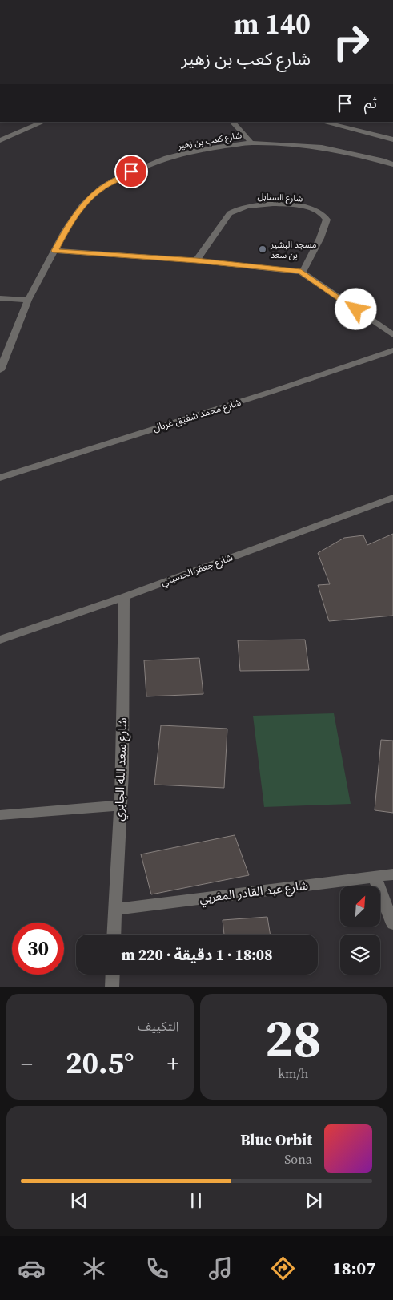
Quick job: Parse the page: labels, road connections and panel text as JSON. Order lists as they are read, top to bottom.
{
  "streets": {
    "street": [
      "شارع كعب بن زهير",
      "شارع السنابل",
      "شارع محمد شفيق غربال",
      "شارع جعفر الحسيني",
      "شارع سعد الله الجابري",
      "شارع عبد القادر المغربي"
    ]
  },
  "crossings": [
    ["شارع جعفر الحسيني", "شارع سعد الله الجابري"],
    ["شارع سعد الله الجابري", "شارع عبد القادر المغربي"]
  ],
  "places": ["مسجد البشير بن سعد"],
  "north": "top right",
  "page": {
    "turn": ["140 m", "شارع كعب بن زهير"],
    "then": "ثم",
    "limit": "30",
    "trip": "18:08 · 1 دقيقة · 220 m",
    "tile": [
      ["28", "km/h"],
      "التكييف"
    ],
    "heat": ["−", "20.5°", "+"],
    "song": ["Blue Orbit", "Sona"],
    "tabs": "18:07"
  }
}
